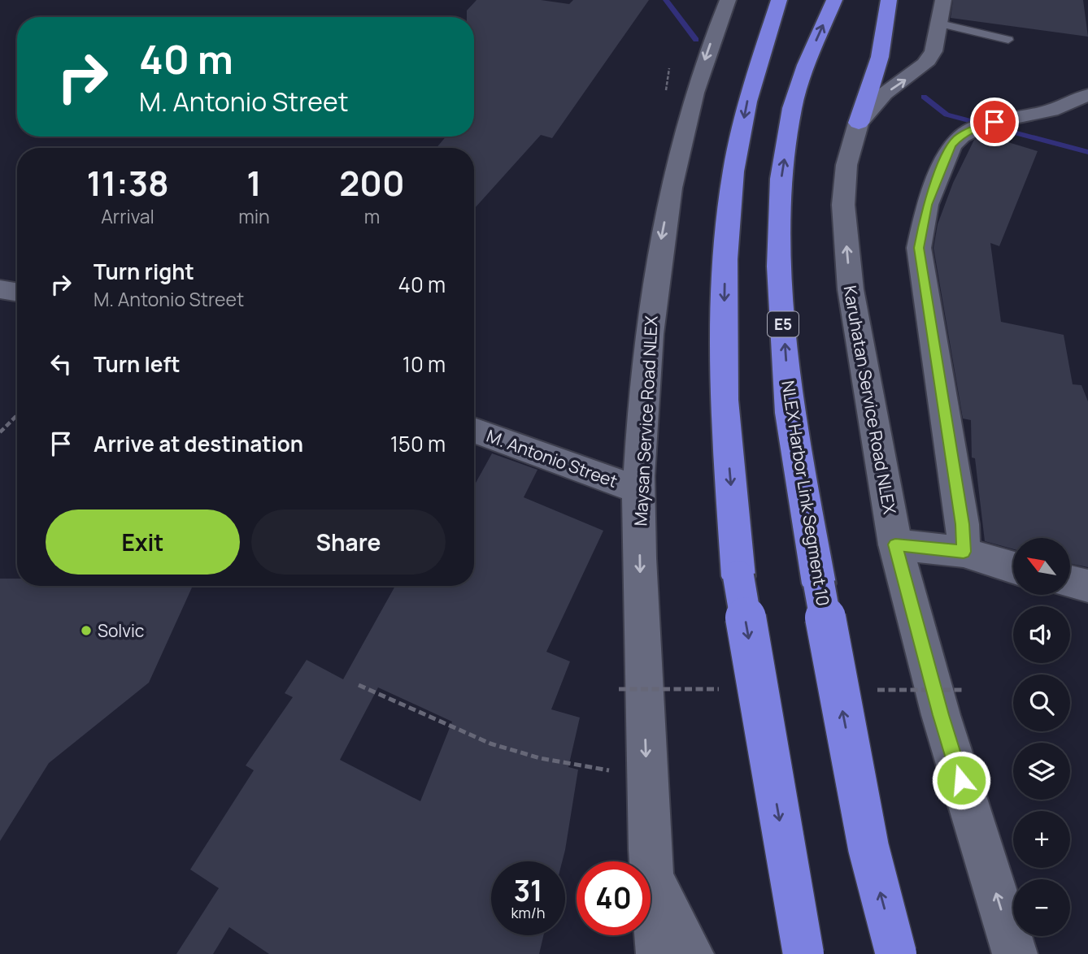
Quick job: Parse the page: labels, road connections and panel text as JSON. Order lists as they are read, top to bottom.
{
  "streets": {
    "highway": ["E5", "NLEX Harbor Link Segment 10"],
    "street": ["Karuhatan Service Road NLEX", "Maysan Service Road NLEX", "M. Antonio Street"]
  },
  "crossings": [
    ["Maysan Service Road NLEX", "M. Antonio Street"]
  ],
  "one_way": ["Karuhatan Service Road NLEX", "Maysan Service Road NLEX"],
  "places": ["Solvic"],
  "north": "top left",
  "page": {
    "turn": ["40 m", "M. Antonio Street"],
    "eta": [
      "11:38",
      "Arrival",
      "1",
      "min",
      "200",
      "m"
    ],
    "list": [
      {
        "name": "Turn right",
        "note": "M. Antonio Street",
        "value": "40 m"
      },
      {
        "name": "Turn left",
        "value": "10 m"
      },
      {
        "name": "Arrive at destination",
        "value": "150 m"
      }
    ],
    "buttons": ["Exit", "Share"],
    "map_buttons": ["+", "−"],
    "speed": "31 km/h",
    "limit": "40"
  }
}
